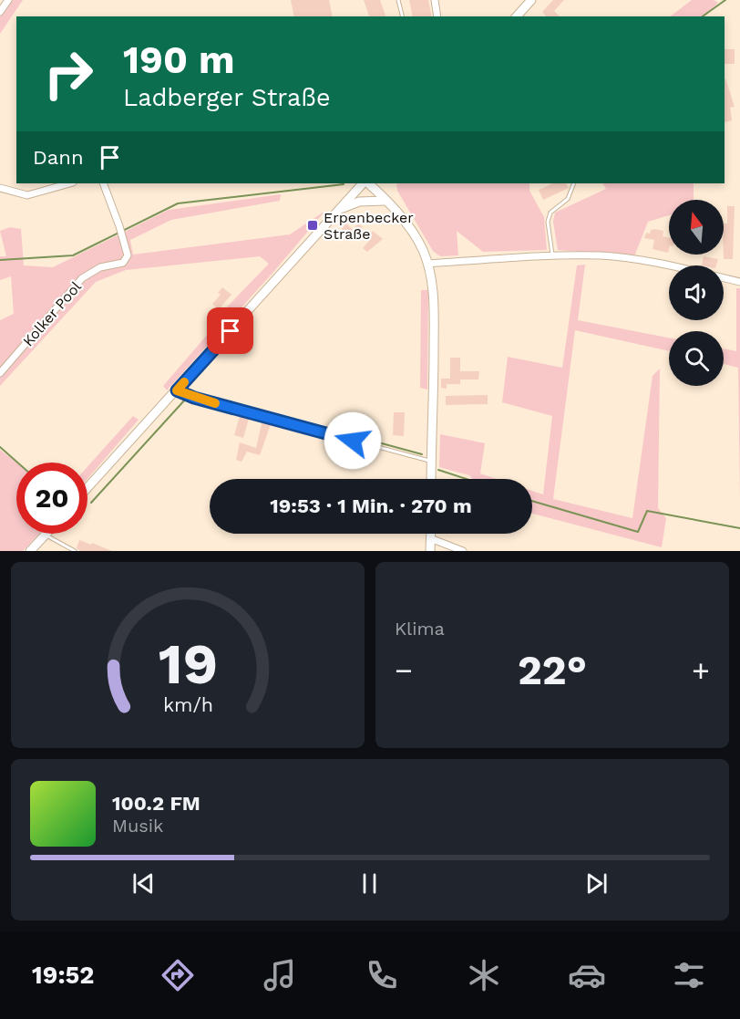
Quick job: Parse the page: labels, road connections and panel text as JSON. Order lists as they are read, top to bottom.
{
  "streets": {
    "street": ["Kolker Pool"]
  },
  "places": {
    "transit": ["Erpenbecker Straße"]
  },
  "north": "top",
  "page": {
    "turn": ["190 m", "Ladberger Straße"],
    "then": "Dann",
    "limit": "20",
    "trip": "19:53 · 1 Min. · 270 m",
    "tile": "Klima",
    "heat": ["−", "22°", "+"],
    "song": ["100.2 FM", "Musik"],
    "tabs": "19:52",
    "gauge": ["19", "km/h"]
  }
}
